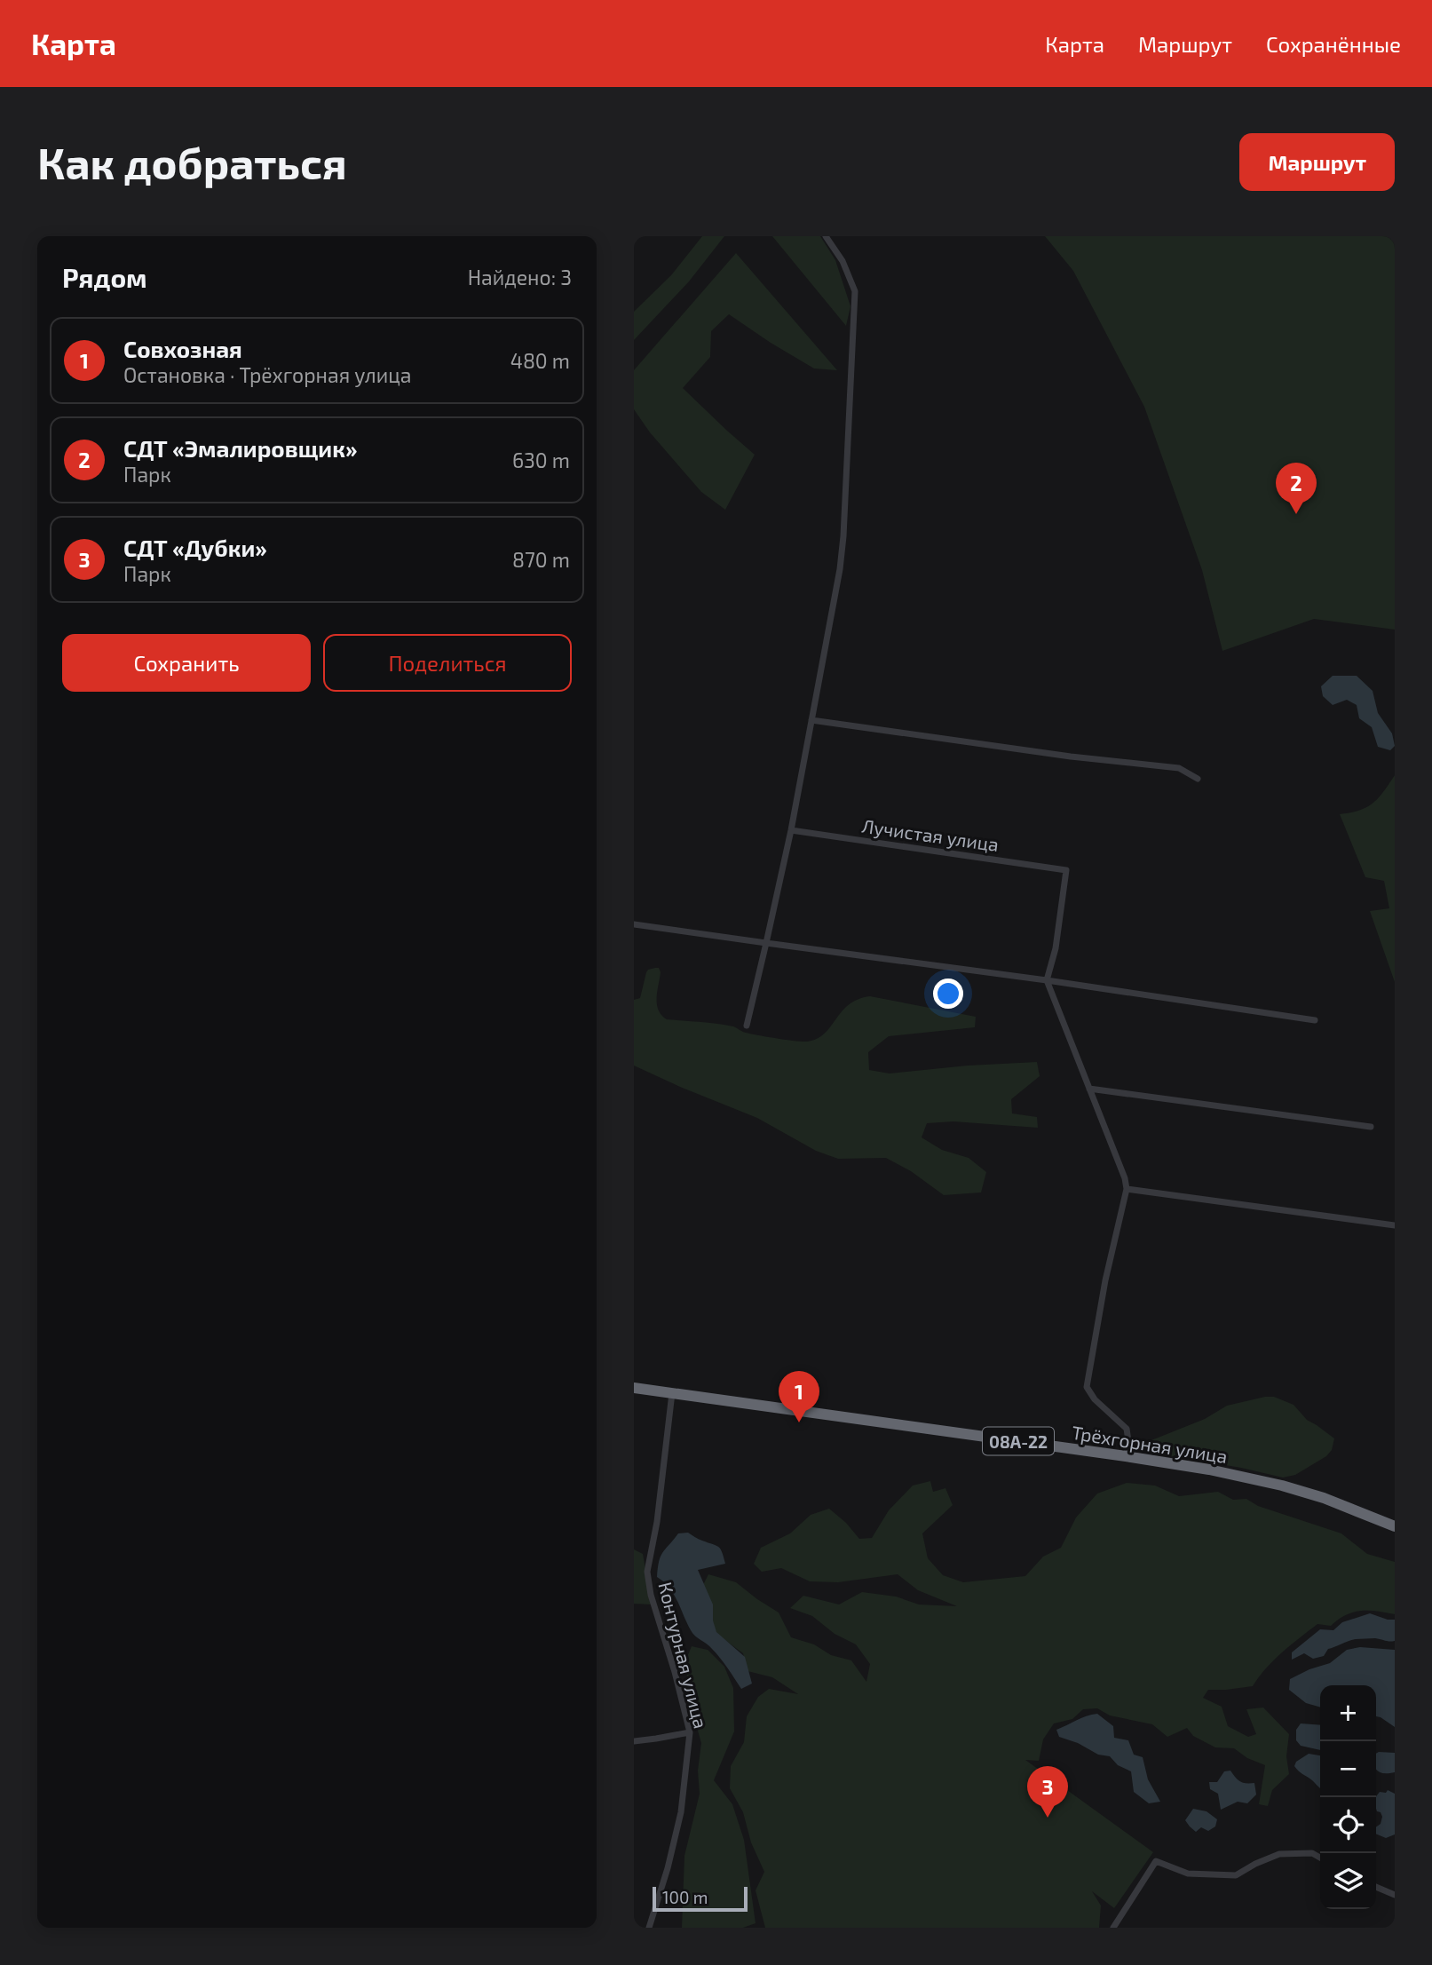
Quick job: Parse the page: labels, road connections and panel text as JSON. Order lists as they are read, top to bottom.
{
  "streets": {
    "highway": ["08А-22", "Трёхгорная улица"],
    "street": ["Лучистая улица", "Контурная улица"]
  },
  "crossings": [
    ["Трёхгорная улица", "Контурная улица"]
  ],
  "scale_bar": "100 m",
  "page": {
    "header": "Карта",
    "nav": ["Карта", "Маршрут", "Сохранённые"],
    "buttons": [
      "Маршрут",
      ["Сохранить", "Поделиться"]
    ],
    "title": "Как добраться",
    "heading": ["Рядом", "Найдено: 3"],
    "list": [
      {
        "mark": "1",
        "name": "Совхозная",
        "note": "Остановка · Трёхгорная улица",
        "value": "480 m"
      },
      {
        "mark": "2",
        "name": "СДТ «Эмалировщик»",
        "note": "Парк",
        "value": "630 m"
      },
      {
        "mark": "3",
        "name": "СДТ «Дубки»",
        "note": "Парк",
        "value": "870 m"
      }
    ],
    "pins": ["2", "1", "3"],
    "map_buttons": ["+", "−"],
    "scale": "100 m"
  }
}
